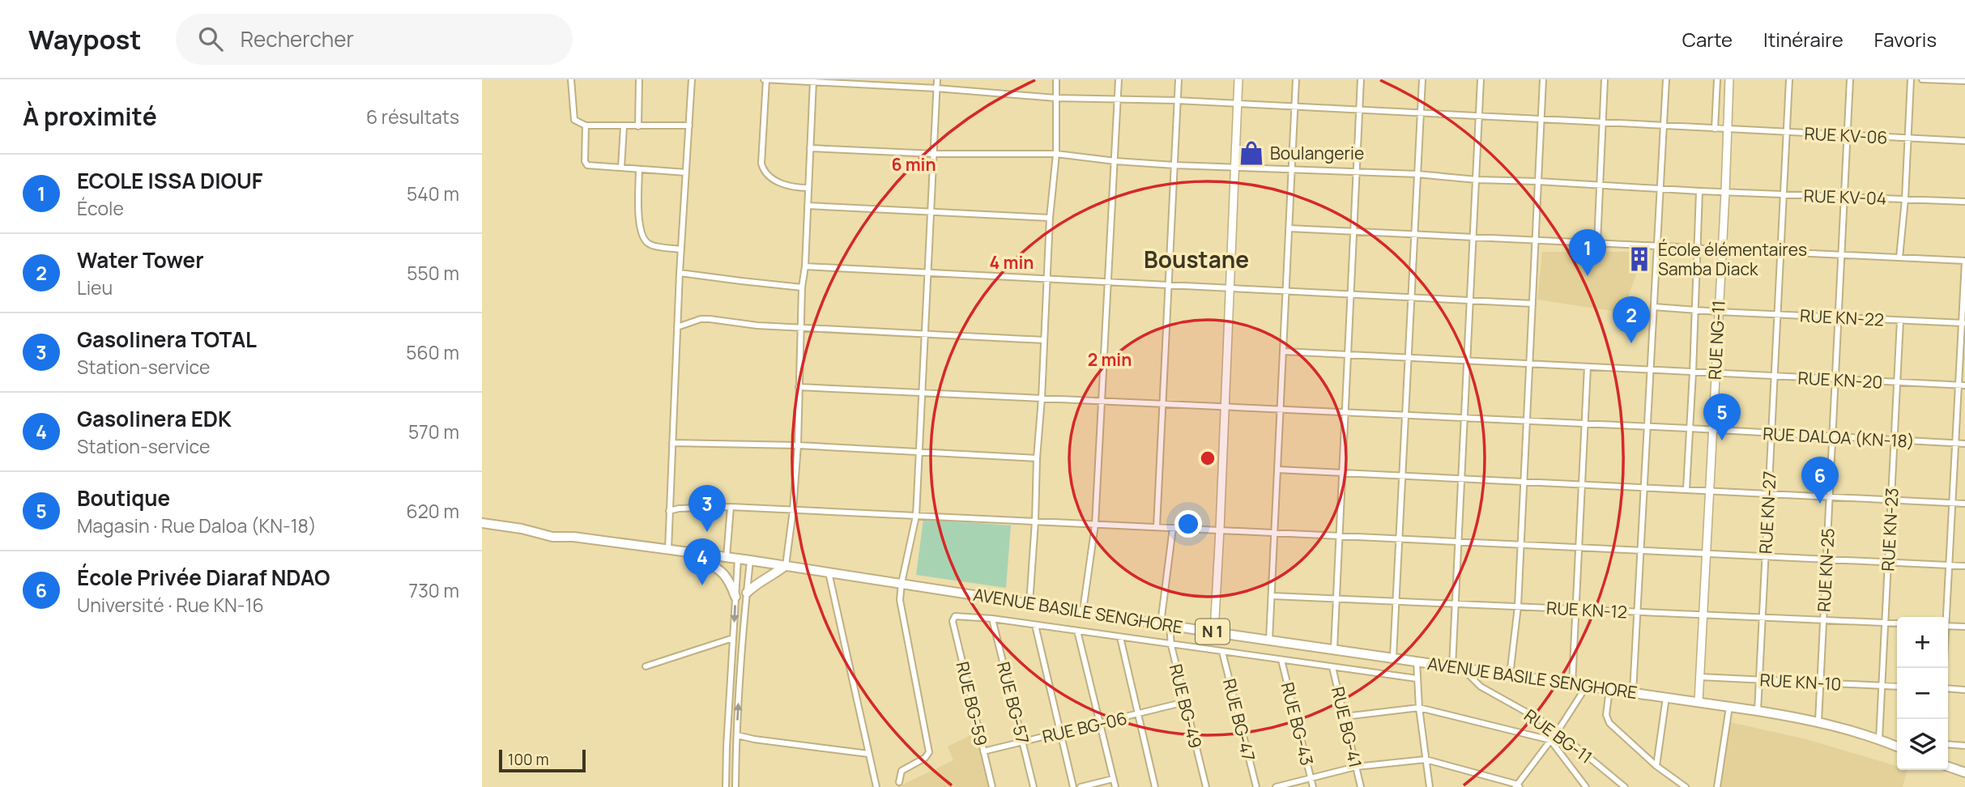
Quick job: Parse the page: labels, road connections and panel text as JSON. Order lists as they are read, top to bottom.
{
  "streets": {
    "highway": ["AVENUE BASILE SENGHORE", "N 1"],
    "street": [
      "RUE KV-06",
      "RUE KV-04",
      "RUE KN-22",
      "RUE NG-11",
      "RUE KN-20",
      "RUE DALOA (KN-18)",
      "RUE KN-27",
      "RUE KN-23",
      "RUE KN-25",
      "RUE KN-12",
      "RUE KN-10",
      "RUE BG-57",
      "RUE BG-59",
      "RUE BG-49",
      "RUE BG-47",
      "RUE BG-43",
      "RUE BG-06",
      "RUE BG-41",
      "RUE BG-11"
    ]
  },
  "crossings": [
    ["RUE KV-06", "RUE NG-11"],
    ["RUE KV-06", "RUE KN-27"],
    ["RUE KV-06", "RUE KN-25"],
    ["RUE KV-04", "RUE NG-11"],
    ["RUE KV-04", "RUE KN-27"],
    ["RUE KV-04", "RUE KN-25"],
    ["RUE KN-22", "RUE NG-11"],
    ["RUE KN-22", "RUE KN-27"],
    ["RUE KN-22", "RUE KN-23"],
    ["RUE KN-22", "RUE KN-25"],
    ["RUE NG-11", "RUE KN-20"],
    ["RUE NG-11", "RUE DALOA (KN-18)"],
    ["RUE NG-11", "RUE KN-12"],
    ["RUE NG-11", "AVENUE BASILE SENGHORE"],
    ["RUE NG-11", "RUE KN-10"],
    ["RUE KN-20", "RUE KN-27"],
    ["RUE KN-20", "RUE KN-23"],
    ["RUE KN-20", "RUE KN-25"],
    ["RUE DALOA (KN-18)", "RUE KN-27"],
    ["RUE DALOA (KN-18)", "RUE KN-23"],
    ["RUE DALOA (KN-18)", "RUE KN-25"],
    ["RUE KN-27", "RUE KN-12"],
    ["RUE KN-27", "AVENUE BASILE SENGHORE"],
    ["RUE KN-27", "RUE KN-10"],
    ["RUE KN-23", "RUE KN-12"],
    ["RUE KN-23", "AVENUE BASILE SENGHORE"],
    ["RUE KN-23", "RUE KN-10"],
    ["RUE KN-25", "RUE KN-12"],
    ["RUE KN-25", "AVENUE BASILE SENGHORE"],
    ["RUE KN-25", "RUE KN-10"],
    ["AVENUE BASILE SENGHORE", "RUE BG-49"],
    ["AVENUE BASILE SENGHORE", "RUE BG-11"],
    ["RUE BG-57", "RUE BG-59"],
    ["RUE BG-57", "RUE BG-06"],
    ["RUE BG-59", "RUE BG-06"],
    ["RUE BG-49", "RUE BG-06"]
  ],
  "districts": ["Boustane"],
  "places": {
    "shop": ["Boulangerie"],
    "building": ["École élémentaires Samba Diack"]
  },
  "scale_bar": "100 m",
  "page": {
    "header": "Waypost",
    "search": "Rechercher",
    "nav": ["Carte", "Itinéraire", "Favoris"],
    "heading": ["À proximité", "6 résultats"],
    "list": [
      {
        "mark": "1",
        "name": "ECOLE ISSA DIOUF",
        "note": "École",
        "value": "540 m"
      },
      {
        "mark": "2",
        "name": "Water Tower",
        "note": "Lieu",
        "value": "550 m"
      },
      {
        "mark": "3",
        "name": "Gasolinera TOTAL",
        "note": "Station-service",
        "value": "560 m"
      },
      {
        "mark": "4",
        "name": "Gasolinera EDK",
        "note": "Station-service",
        "value": "570 m"
      },
      {
        "mark": "5",
        "name": "Boutique",
        "note": "Magasin · Rue Daloa (KN-18)",
        "value": "620 m"
      },
      {
        "mark": "6",
        "name": "École Privée Diaraf NDAO",
        "note": "Université · Rue KN-16",
        "value": "730 m"
      }
    ],
    "pins": [
      "1",
      "2",
      "5",
      "6",
      "3",
      "4"
    ],
    "map_buttons": ["+", "−"],
    "scale": "100 m"
  },
  "rings": ["6 min", "4 min", "2 min"]
}
